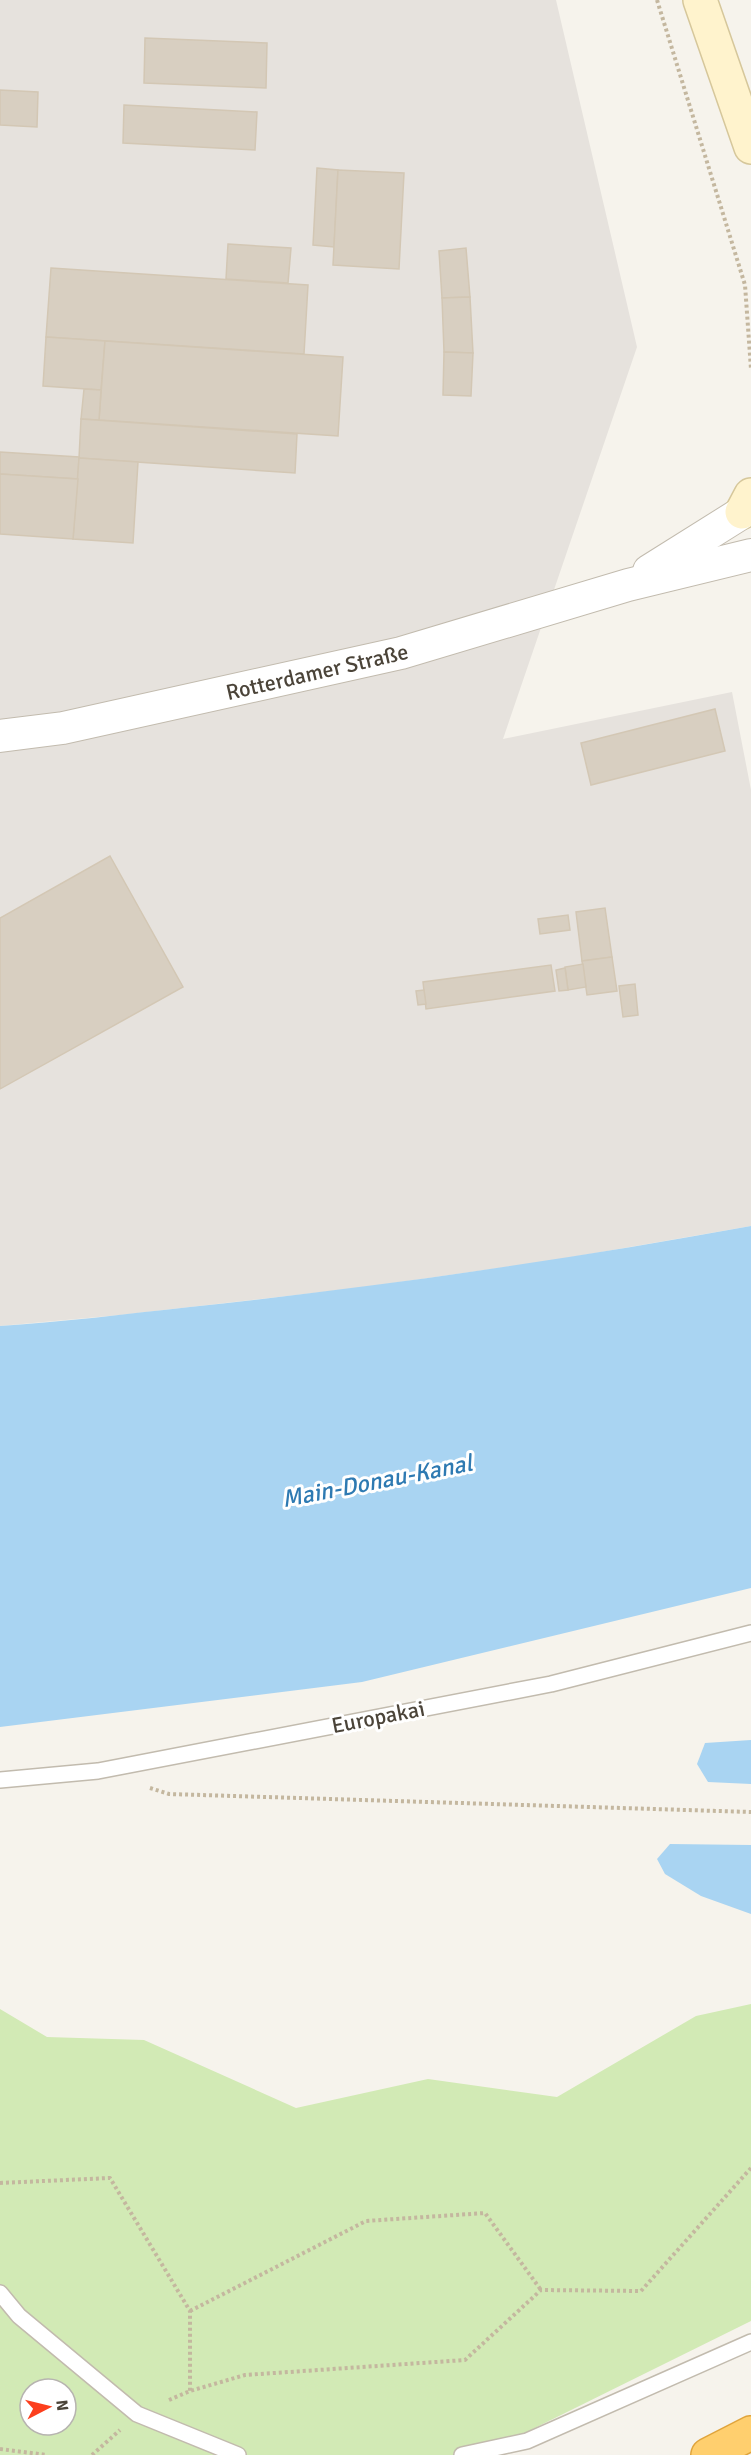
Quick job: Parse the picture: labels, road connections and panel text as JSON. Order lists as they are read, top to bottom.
{
  "streets": {
    "street": ["Rotterdamer Straße"],
    "lane": ["Europakai"]
  },
  "water": ["Main-Donau-Kanal"],
  "north": "right"
}
